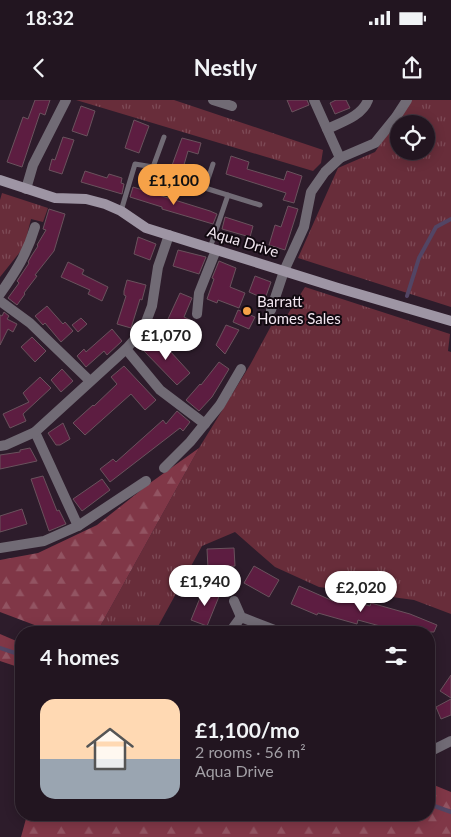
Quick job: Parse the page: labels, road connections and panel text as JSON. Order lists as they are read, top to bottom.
{
  "streets": {
    "street": ["Aqua Drive"]
  },
  "places": ["Barratt Homes Sales"],
  "page": {
    "status": "18:32",
    "header": "Nestly",
    "price": [
      "£1,100",
      "£1,070",
      "£1,940",
      "£2,020"
    ],
    "heading": "4 homes",
    "list": [
      {
        "name": "£1,100/mo",
        "note": "2 rooms · 56 m² · Aqua Drive"
      }
    ]
  }
}
